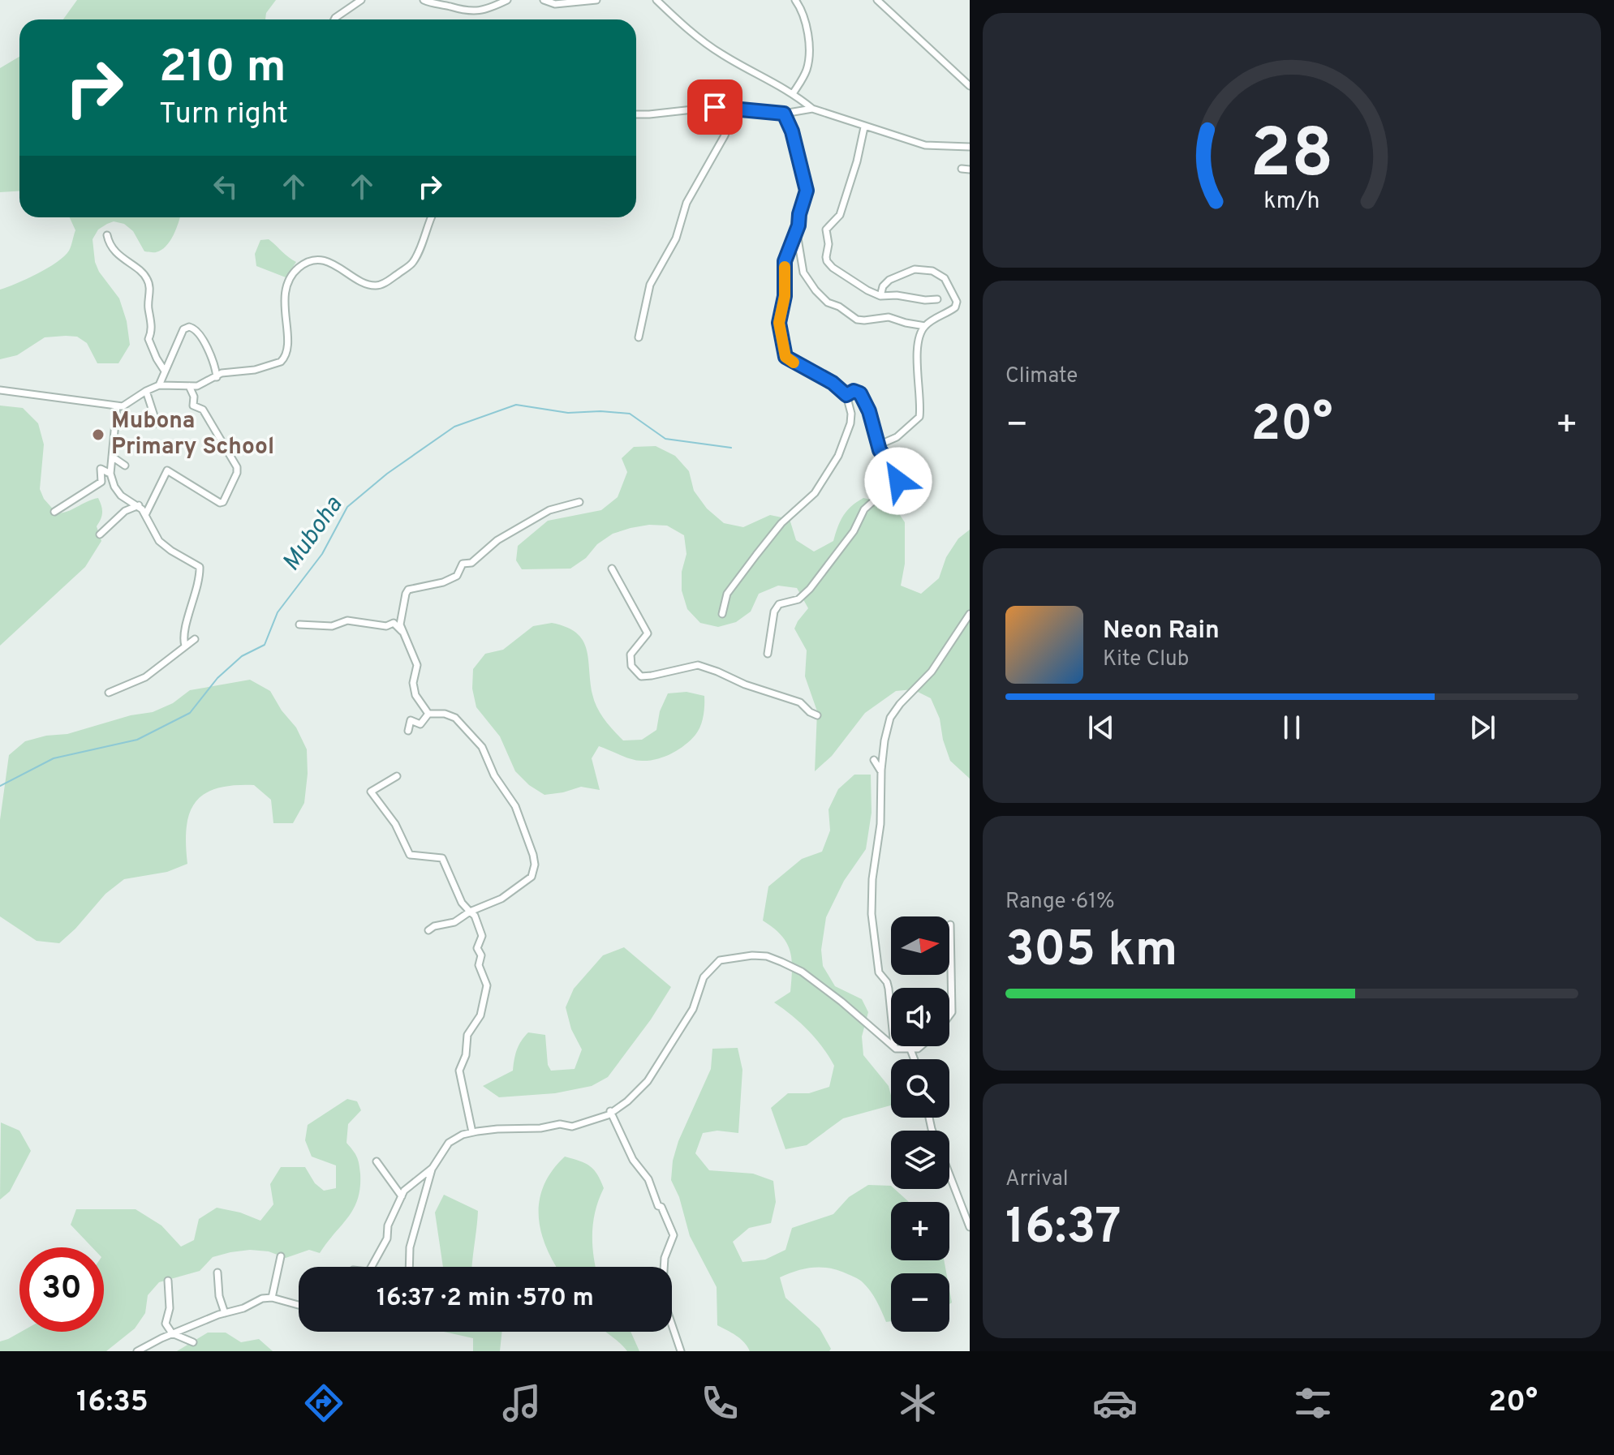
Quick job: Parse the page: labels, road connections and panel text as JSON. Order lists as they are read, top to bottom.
{
  "water": ["Muboha"],
  "places": ["Mubona Primary School"],
  "north": "right",
  "page": {
    "turn": ["210 m", "Turn right"],
    "tile": [
      "Climate",
      ["Range · 61%", "305 km"],
      ["Arrival", "16:37"]
    ],
    "heat": ["−", "20°", "+"],
    "song": ["Neon Rain", "Kite Club"],
    "map_buttons": ["+", "−"],
    "limit": "30",
    "trip": "16:37 · 2 min · 570 m",
    "tabs": ["16:35", "20°"],
    "gauge": ["28", "km/h"]
  }
}
